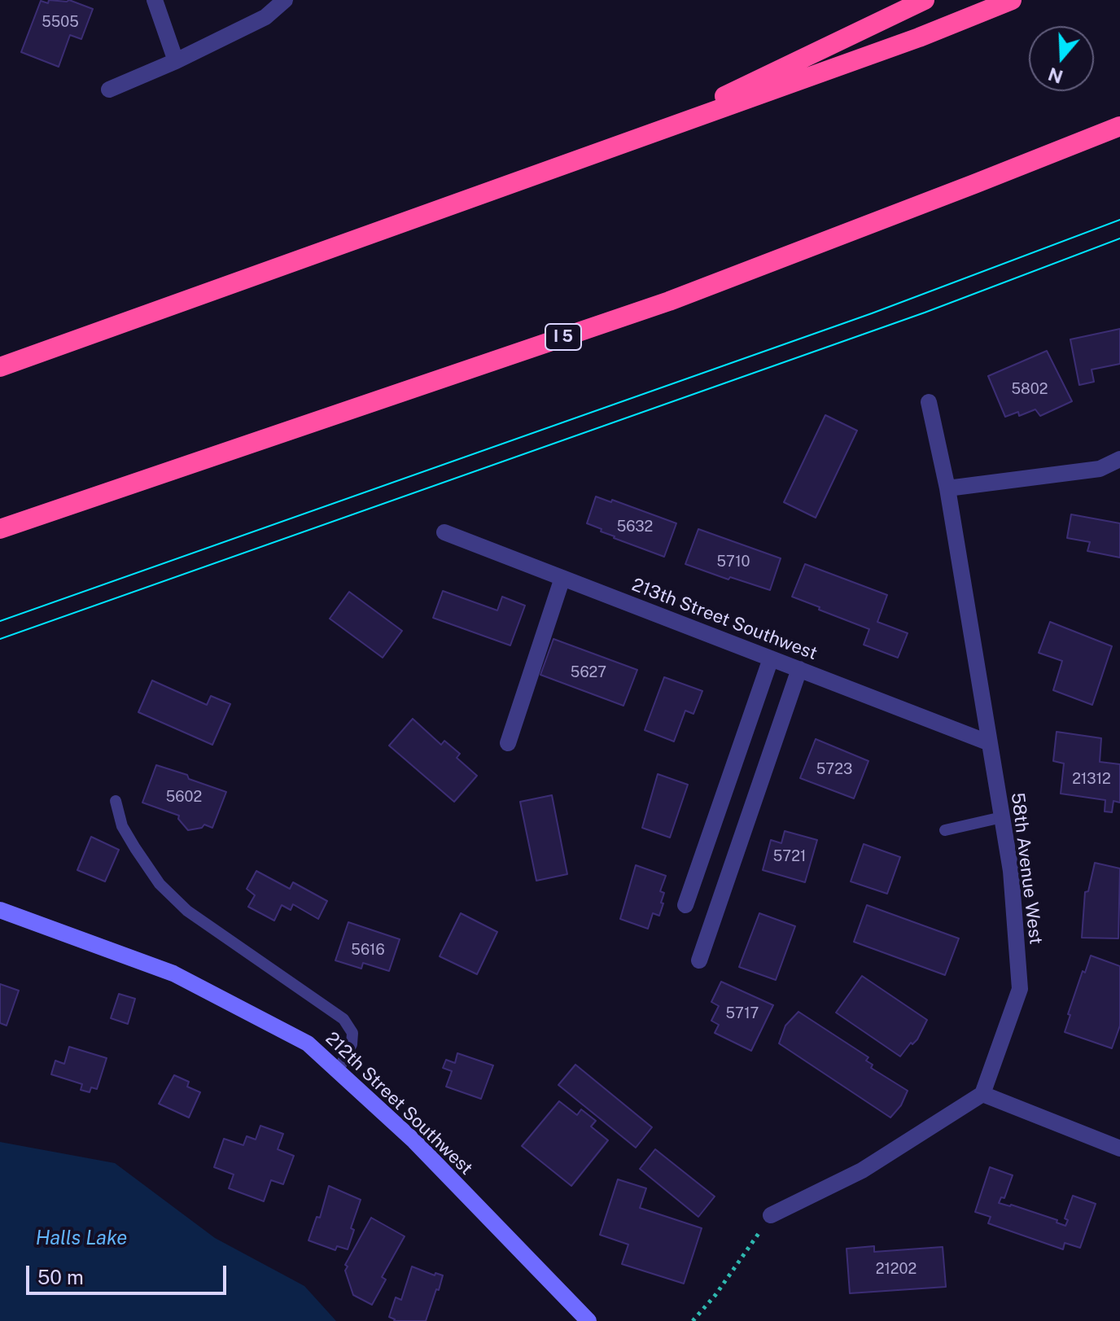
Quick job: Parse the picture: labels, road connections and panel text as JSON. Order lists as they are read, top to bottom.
{
  "streets": {
    "highway": ["I 5"],
    "main road": ["212th Street Southwest"],
    "street": ["213th Street Southwest", "58th Avenue West"]
  },
  "crossings": [
    ["213th Street Southwest", "58th Avenue West"]
  ],
  "water": ["Halls Lake"],
  "house_numbers": [
    "5505",
    "5802",
    "5632",
    "5710",
    "5627",
    "5723",
    "21312",
    "5602",
    "5721",
    "5616",
    "5717",
    "21202"
  ],
  "scale_bar": "50 m",
  "north": "bottom"
}
